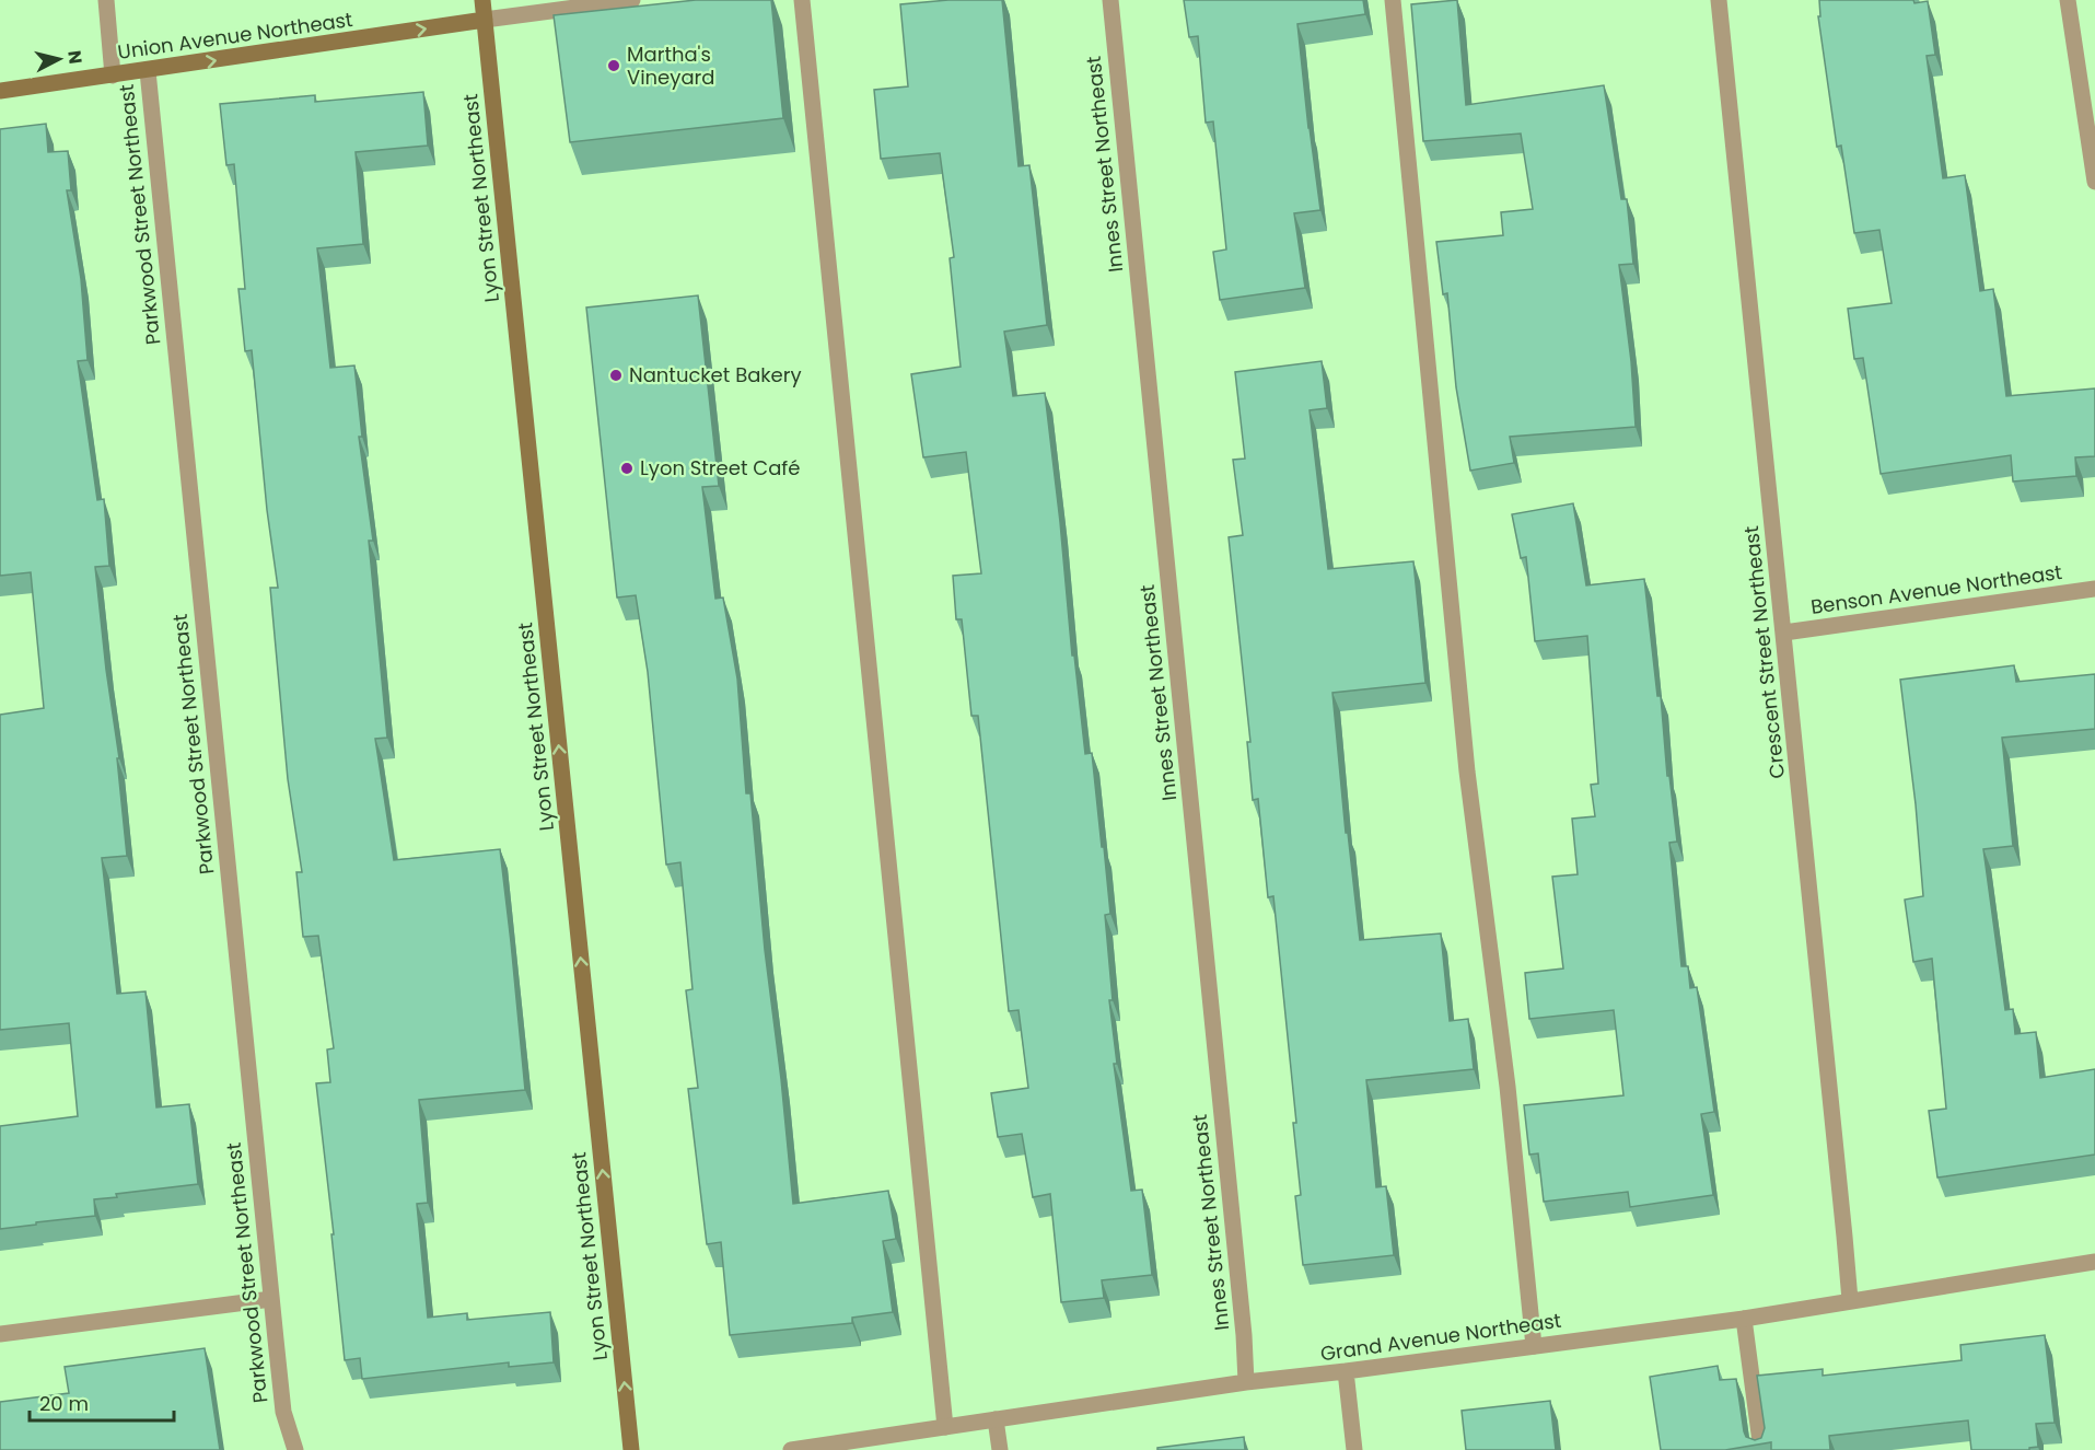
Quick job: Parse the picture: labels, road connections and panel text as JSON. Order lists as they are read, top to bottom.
{
  "streets": {
    "street": [
      "Union Avenue Northeast",
      "Innes Street Northeast",
      "Lyon Street Northeast",
      "Parkwood Street Northeast",
      "Benson Avenue Northeast",
      "Crescent Street Northeast",
      "Grand Avenue Northeast"
    ]
  },
  "crossings": [
    ["Union Avenue Northeast", "Lyon Street Northeast"],
    ["Union Avenue Northeast", "Parkwood Street Northeast"],
    ["Innes Street Northeast", "Grand Avenue Northeast"],
    ["Benson Avenue Northeast", "Crescent Street Northeast"],
    ["Crescent Street Northeast", "Grand Avenue Northeast"]
  ],
  "one_way": ["Union Avenue Northeast", "Lyon Street Northeast"],
  "places": ["Martha's Vineyard", "Nantucket Bakery", "Lyon Street Café"],
  "scale_bar": "20 m",
  "north": "right"
}
